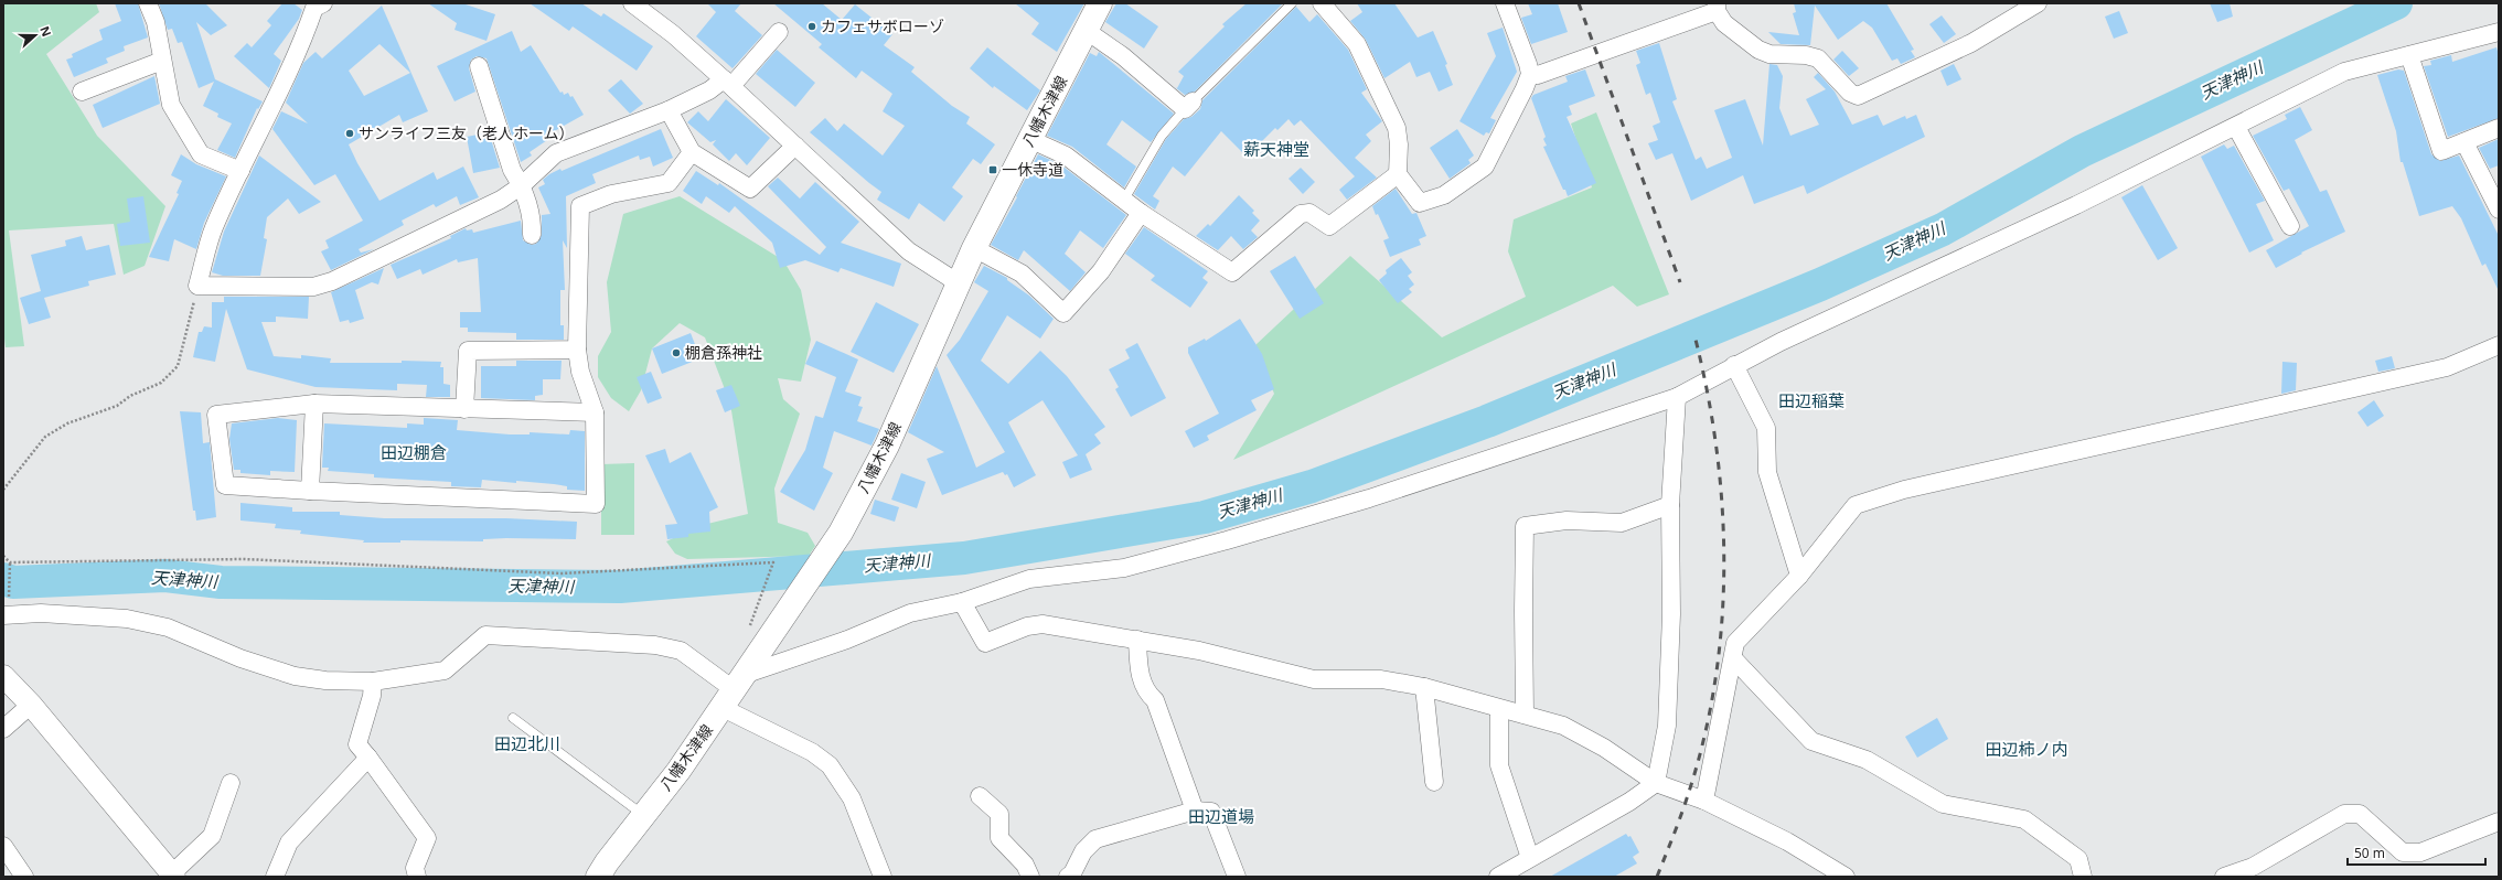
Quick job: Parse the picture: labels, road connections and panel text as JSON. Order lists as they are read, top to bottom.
{
  "streets": {
    "main road": ["八幡木津線"]
  },
  "districts": [
    "薪天神堂",
    "田辺稲葉",
    "田辺棚倉",
    "田辺北川",
    "田辺柿ノ内",
    "田辺道場"
  ],
  "water": ["天津神川"],
  "places": {
    "other": ["カフェサボローゾ", "サンライフ三友（老人ホーム）", "棚倉孫神社"],
    "transit": ["一休寺道"]
  },
  "scale_bar": "50 m",
  "north": "right"
}
